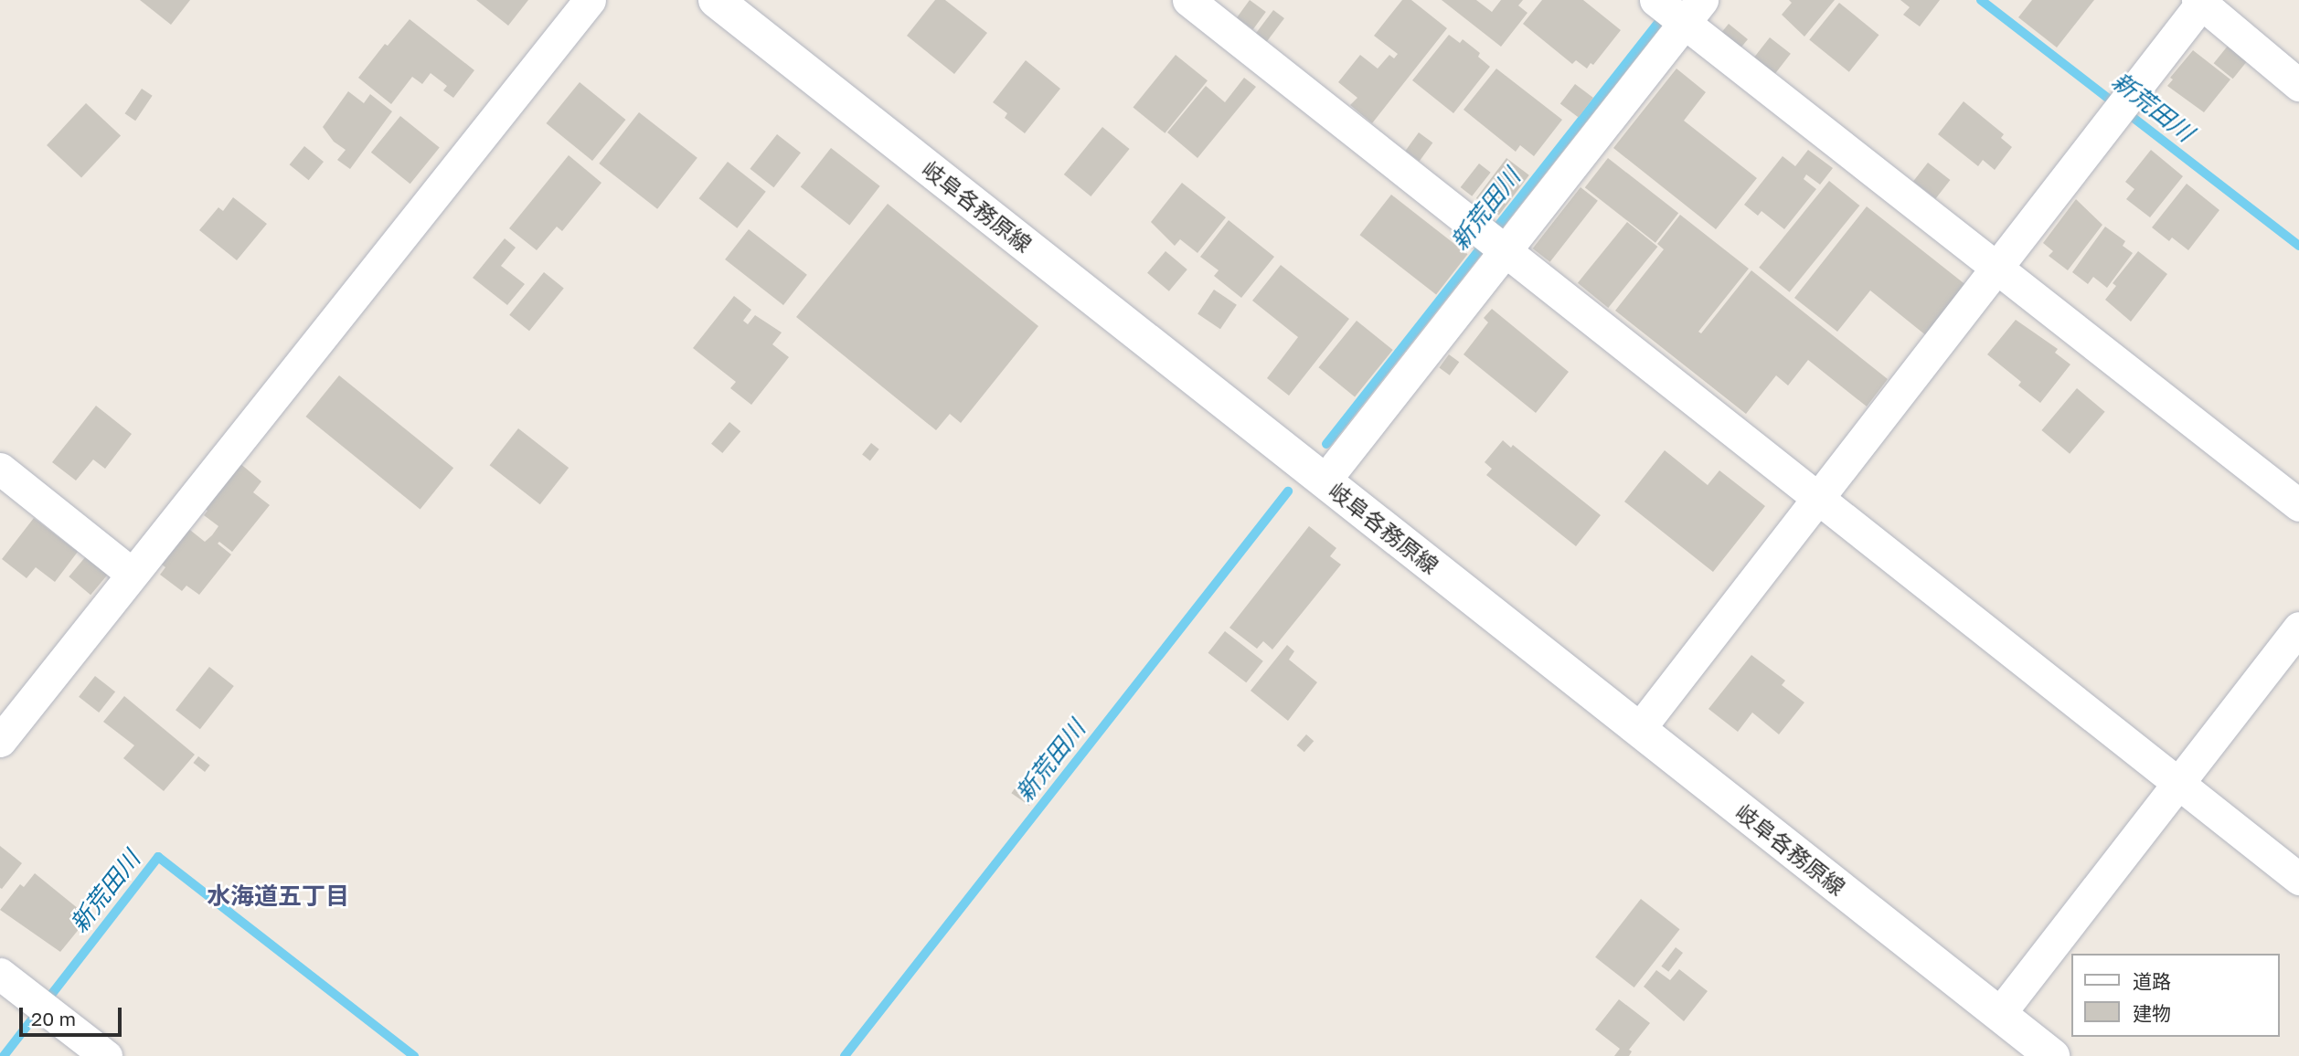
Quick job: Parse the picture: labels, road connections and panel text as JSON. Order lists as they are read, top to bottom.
{
  "streets": {
    "main road": ["岐阜各務原線"]
  },
  "districts": ["水海道五丁目"],
  "water": ["新荒田川"],
  "legend": ["道路", "建物"],
  "scale_bar": "20 m"
}
